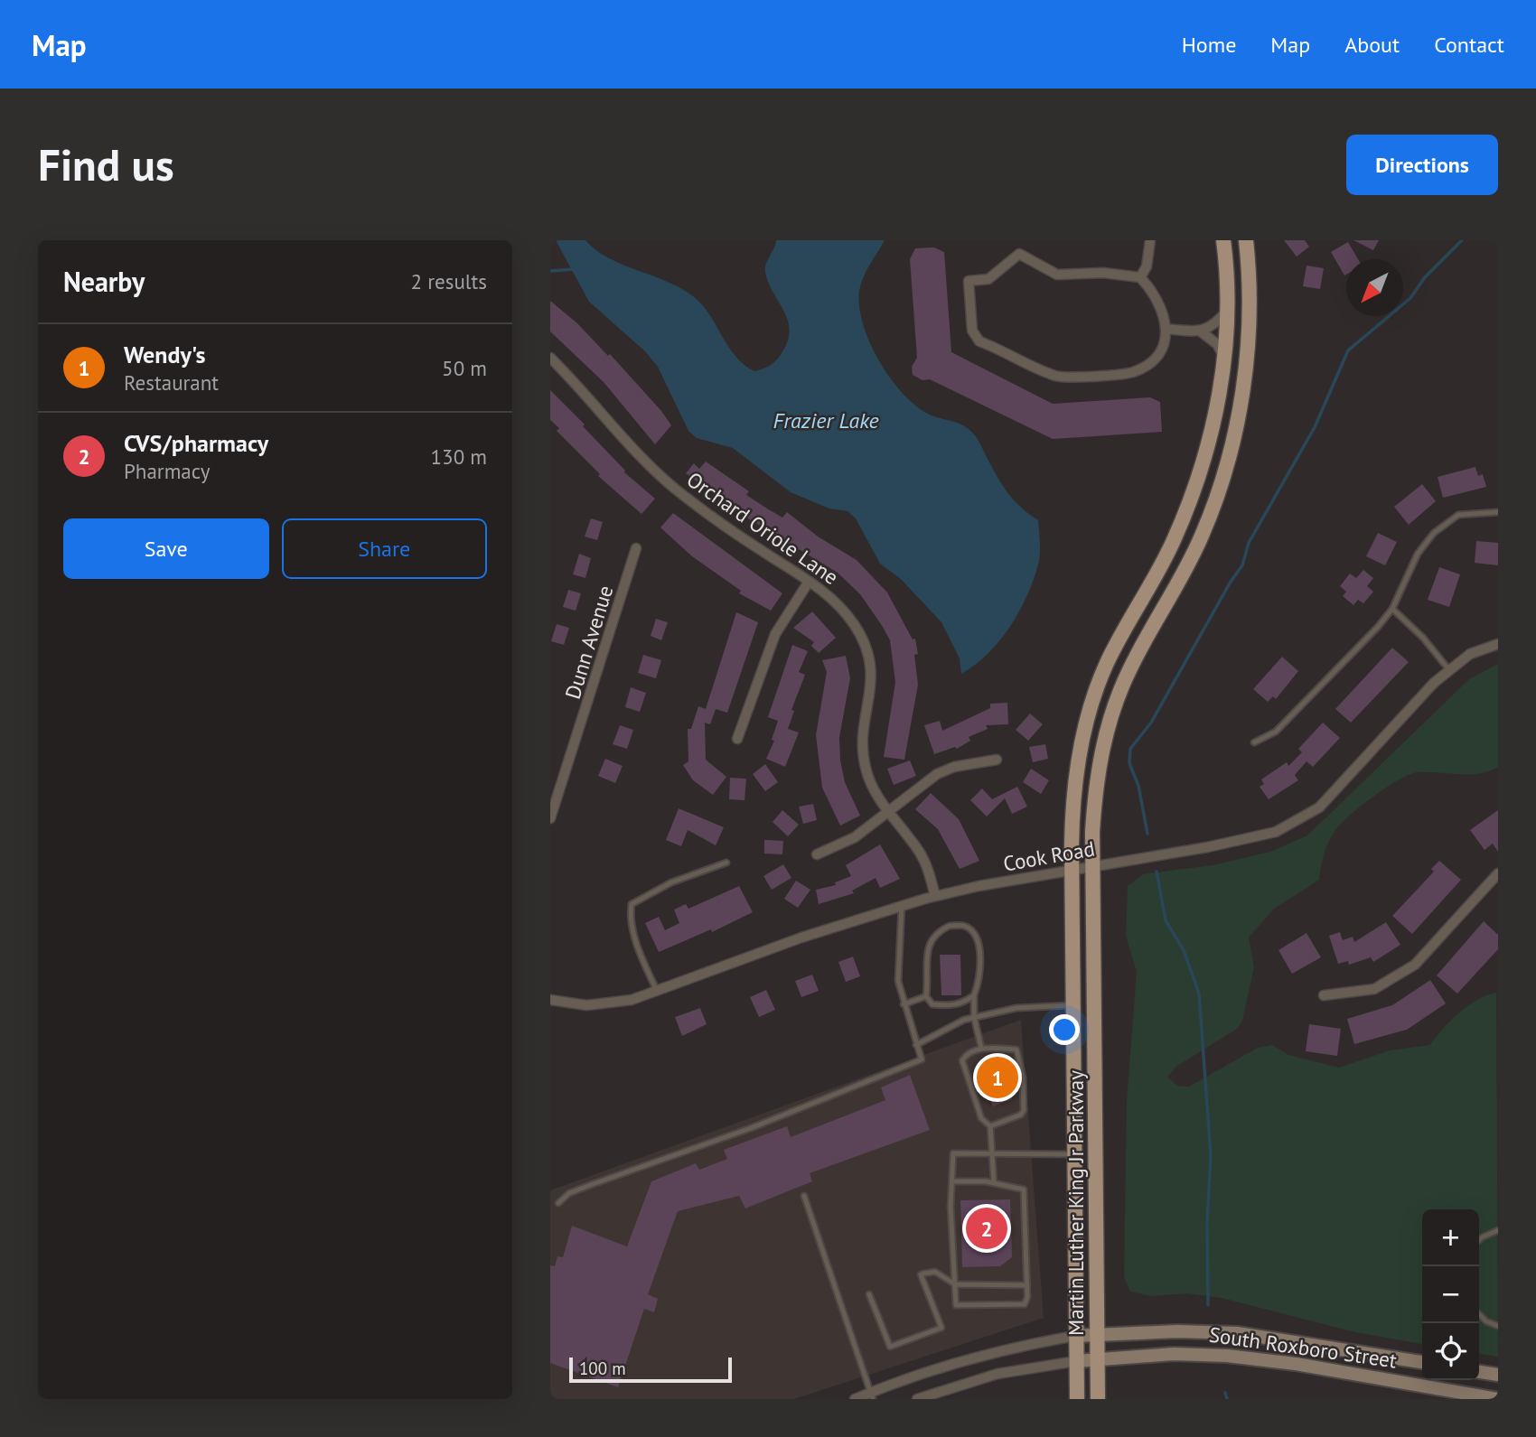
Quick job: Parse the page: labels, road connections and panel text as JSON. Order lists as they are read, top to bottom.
{
  "streets": {
    "main road": ["Martin Luther King Jr Parkway"],
    "street": [
      "Orchard Oriole Lane",
      "Dunn Avenue",
      "Cook Road",
      "South Roxboro Street"
    ]
  },
  "crossings": [
    ["Orchard Oriole Lane", "Cook Road"],
    ["Cook Road", "Martin Luther King Jr Parkway"],
    ["Martin Luther King Jr Parkway", "South Roxboro Street"]
  ],
  "water": ["Frazier Lake"],
  "scale_bar": "100 m",
  "north": "bottom left",
  "page": {
    "header": "Map",
    "nav": [
      "Home",
      "Map",
      "About",
      "Contact"
    ],
    "buttons": [
      "Directions",
      ["Save", "Share"]
    ],
    "title": "Find us",
    "heading": ["Nearby", "2 results"],
    "list": [
      {
        "mark": "1",
        "name": "Wendy's",
        "note": "Restaurant",
        "value": "50 m"
      },
      {
        "mark": "2",
        "name": "CVS/pharmacy",
        "note": "Pharmacy",
        "value": "130 m"
      }
    ],
    "pins": ["1", "2"],
    "map_buttons": ["+", "−"],
    "scale": "100 m"
  }
}
